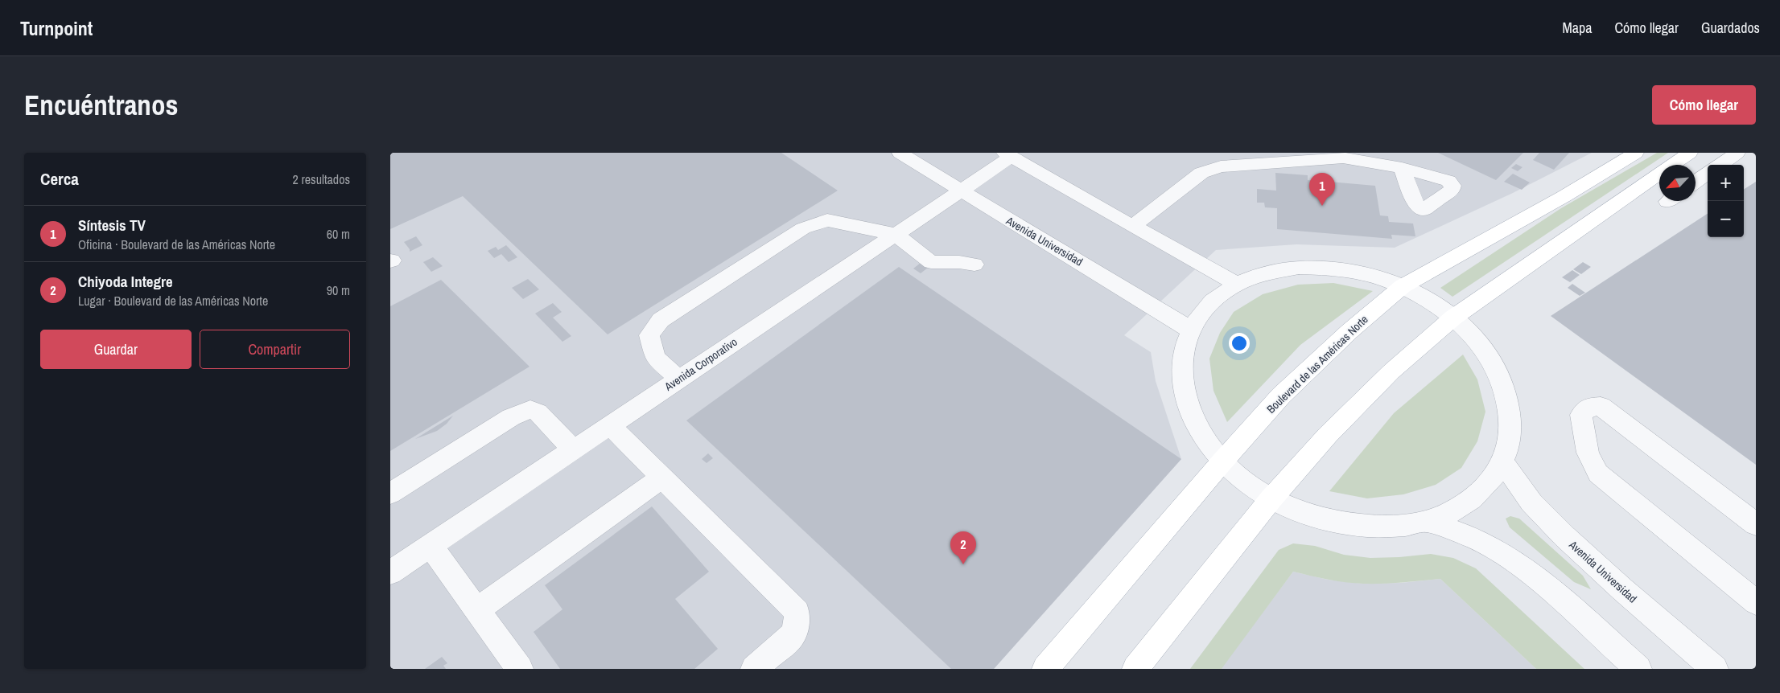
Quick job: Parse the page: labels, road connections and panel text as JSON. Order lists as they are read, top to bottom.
{
  "streets": {
    "main road": ["Boulevard de las Américas Norte"],
    "street": ["Avenida Universidad", "Avenida Corporativo"]
  },
  "crossings": [
    ["Avenida Universidad", "Avenida Corporativo"]
  ],
  "north": "bottom left",
  "page": {
    "header": "Turnpoint",
    "nav": ["Mapa", "Cómo llegar", "Guardados"],
    "buttons": [
      "Cómo llegar",
      ["Guardar", "Compartir"]
    ],
    "title": "Encuéntranos",
    "heading": ["Cerca", "2 resultados"],
    "map_buttons": ["+", "−"],
    "pins": ["1", "2"],
    "list": [
      {
        "mark": "1",
        "name": "Síntesis TV",
        "note": "Oficina · Boulevard de las Américas Norte",
        "value": "60 m"
      },
      {
        "mark": "2",
        "name": "Chiyoda Integre",
        "note": "Lugar · Boulevard de las Américas Norte",
        "value": "90 m"
      }
    ]
  }
}
